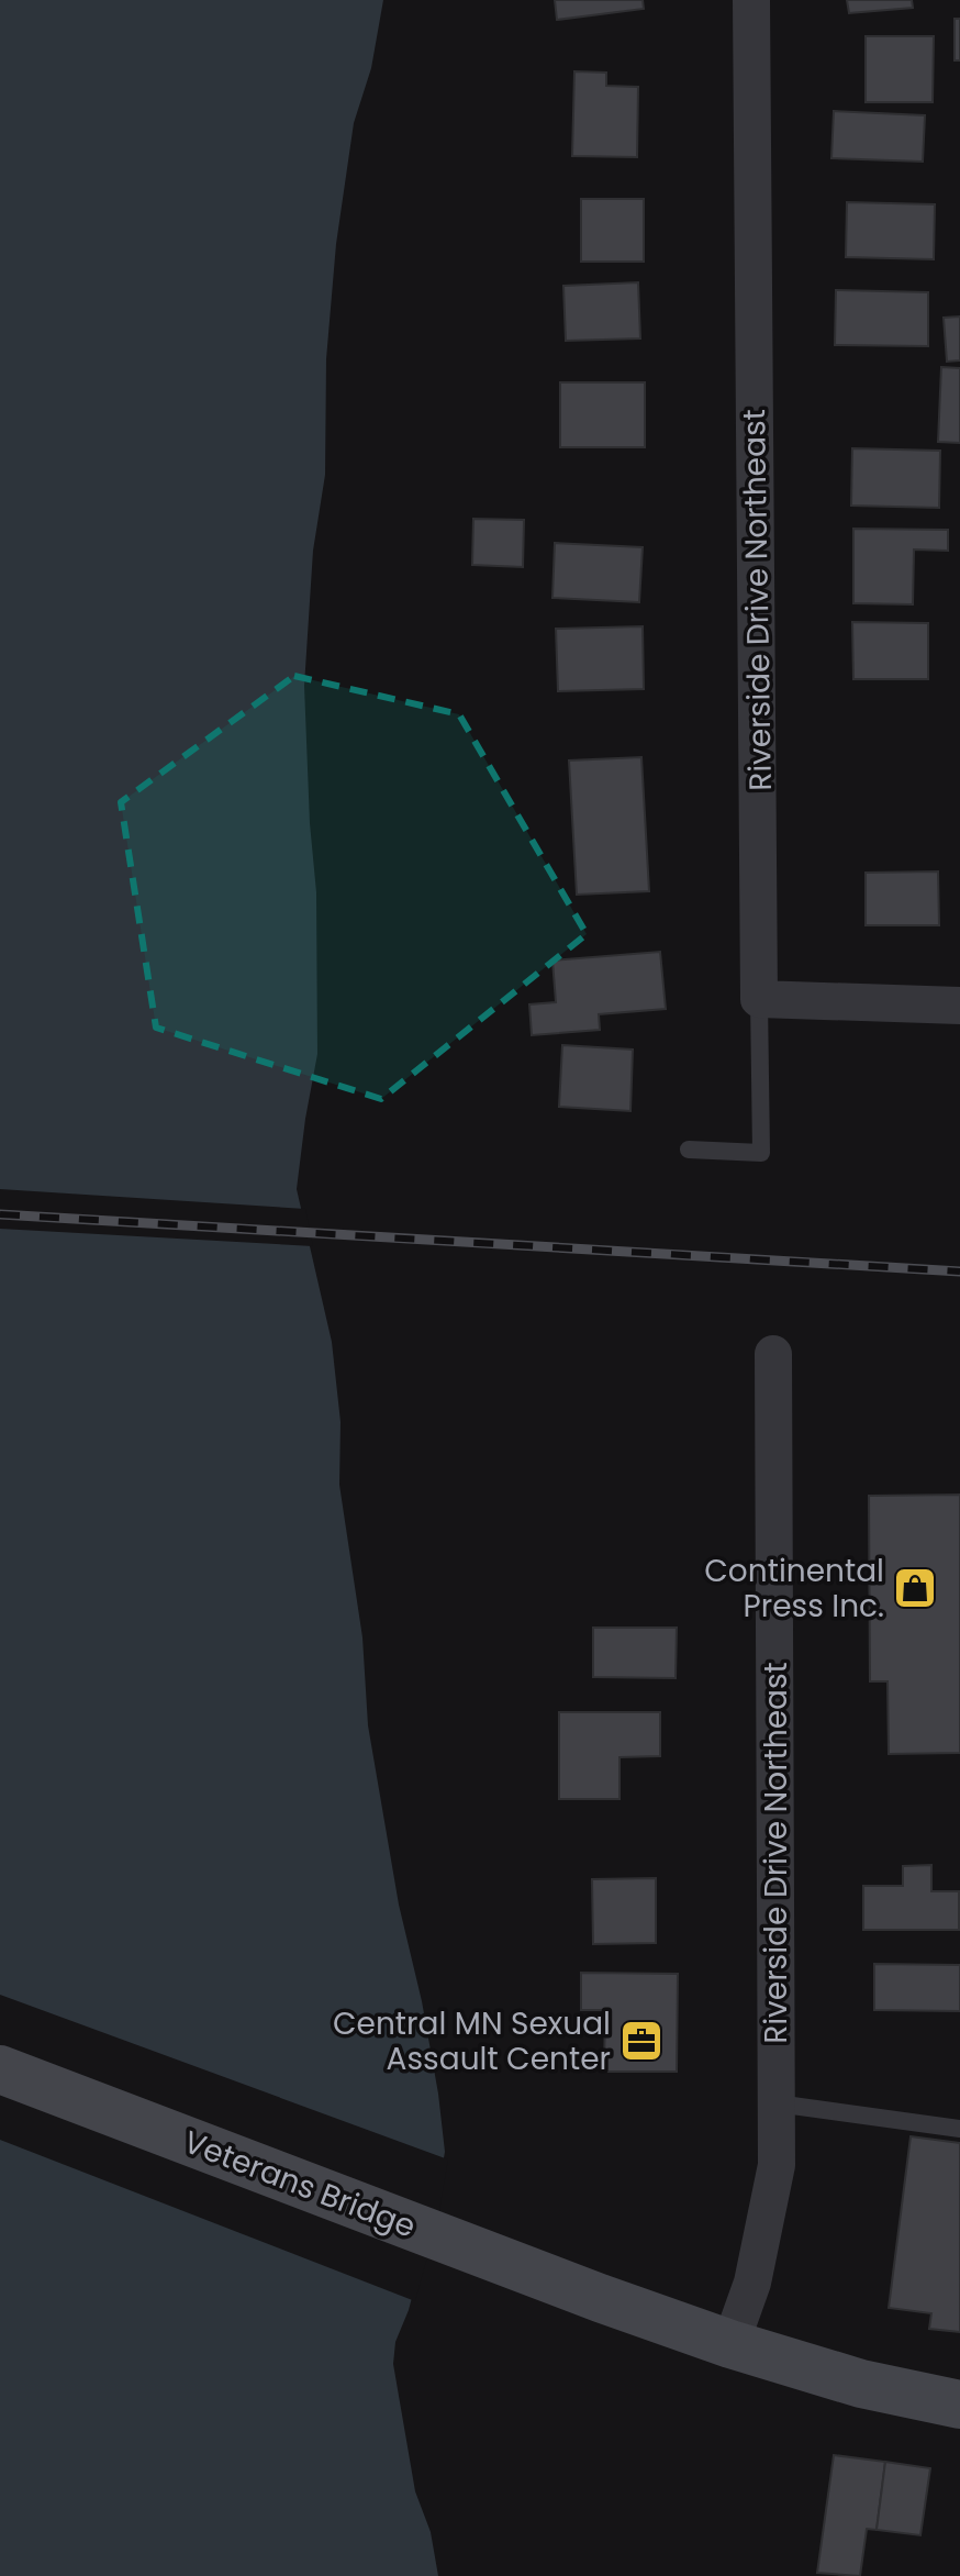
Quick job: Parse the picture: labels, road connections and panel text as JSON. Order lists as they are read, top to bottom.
{
  "streets": {
    "main road": ["Veterans Bridge"],
    "street": ["Riverside Drive Northeast"]
  },
  "crossings": [
    ["Riverside Drive Northeast", "Veterans Bridge"]
  ],
  "places": {
    "shop": ["Continental Press Inc."],
    "office": ["Central MN Sexual Assault Center"]
  }
}
